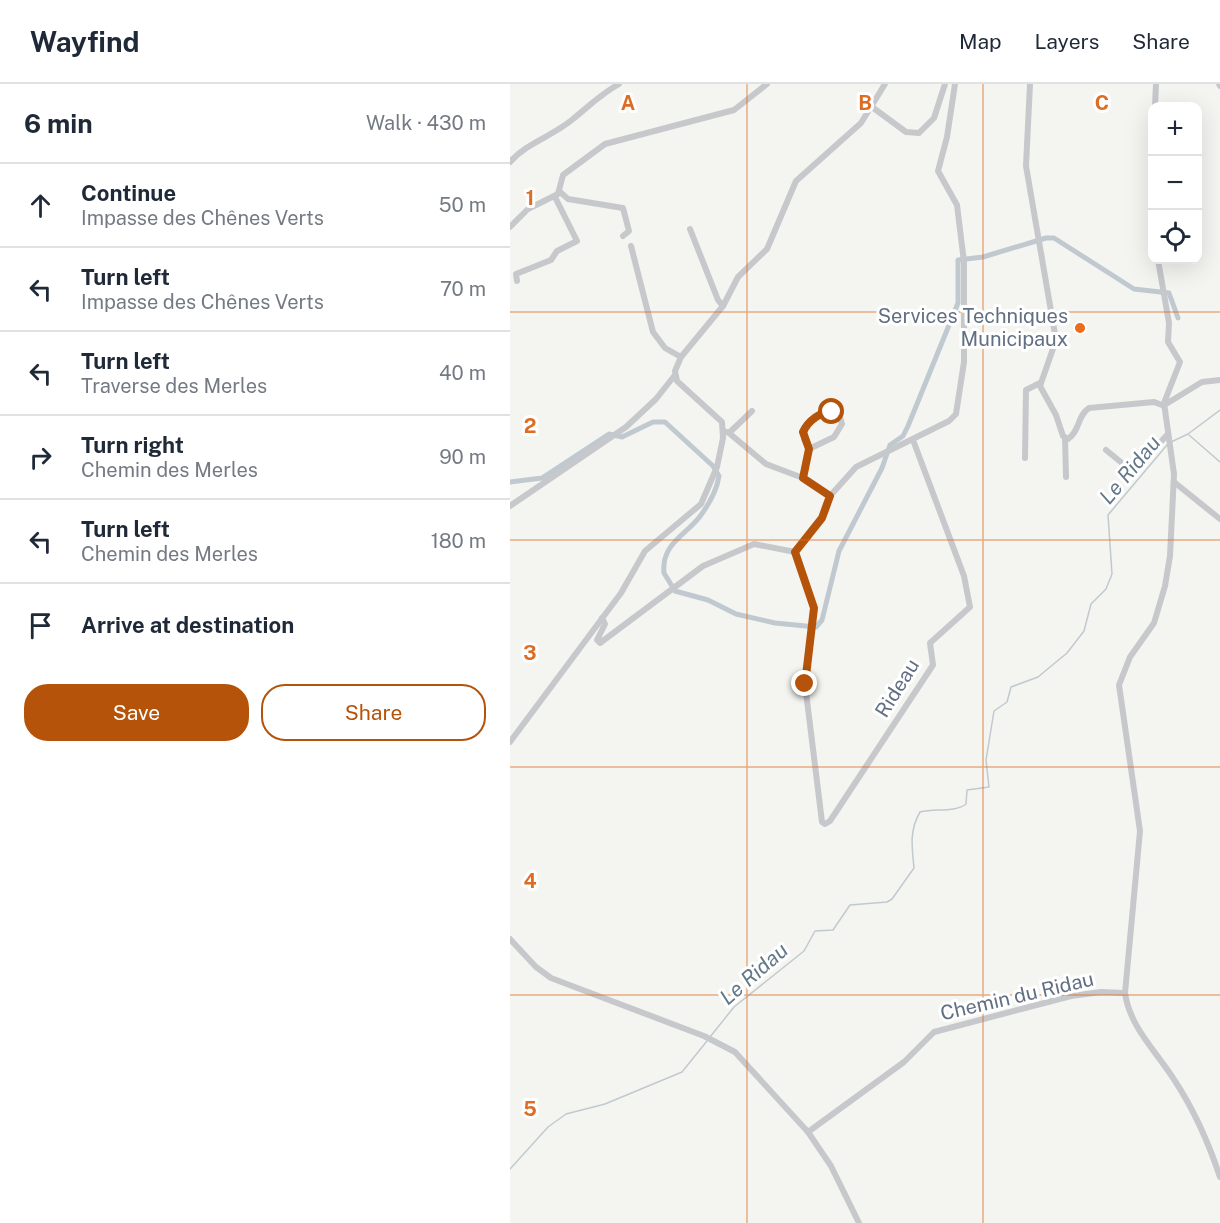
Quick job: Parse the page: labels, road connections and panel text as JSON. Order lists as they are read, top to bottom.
{
  "streets": {
    "street": ["Rideau", "Chemin du Ridau"]
  },
  "water": ["Le Ridau"],
  "places": ["Services Techniques Municipaux"],
  "page": {
    "header": "Wayfind",
    "nav": ["Map", "Layers", "Share"],
    "heading": ["6 min", "Walk · 430 m"],
    "map_buttons": ["+", "−"],
    "list": [
      ["Continue", "Impasse des Chênes Verts", "50 m"],
      ["Turn left", "Impasse des Chênes Verts", "70 m"],
      ["Turn left", "Traverse des Merles", "40 m"],
      ["Turn right", "Chemin des Merles", "90 m"],
      ["Turn left", "Chemin des Merles", "180 m"],
      "Arrive at destination"
    ],
    "buttons": ["Save", "Share"]
  },
  "grid": {
    "columns": ["A", "B", "C"],
    "rows": [
      "1",
      "2",
      "3",
      "4",
      "5"
    ]
  }
}
